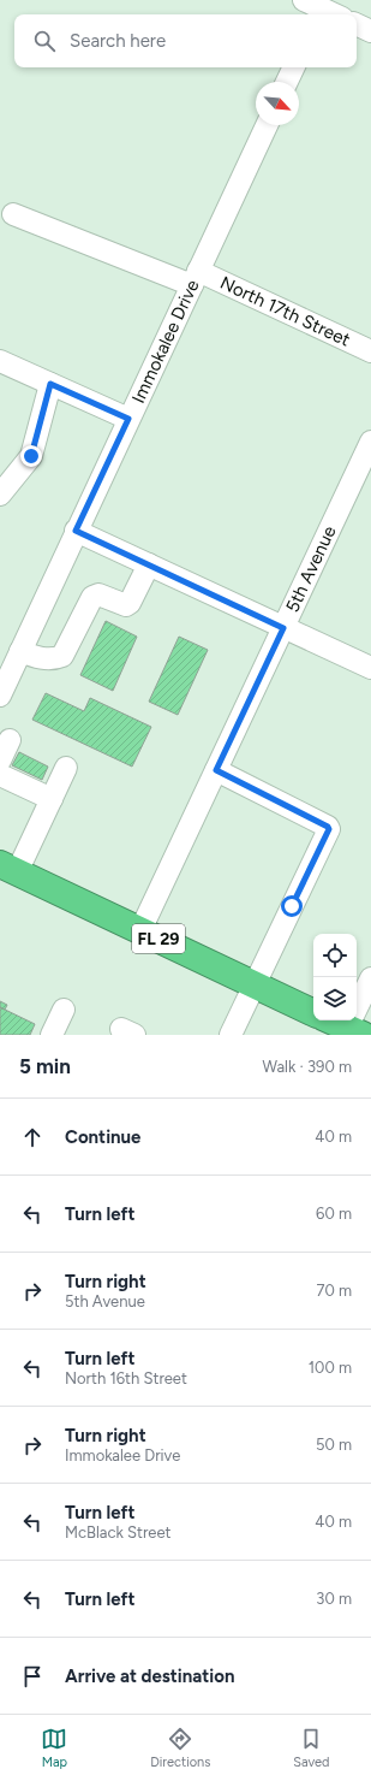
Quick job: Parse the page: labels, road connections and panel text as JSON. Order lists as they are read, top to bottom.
{
  "streets": {
    "highway": ["FL 29"],
    "street": ["North 17th Street", "Immokalee Drive", "5th Avenue"]
  },
  "crossings": [
    ["North 17th Street", "Immokalee Drive"],
    ["5th Avenue", "FL 29"]
  ],
  "north": "bottom right",
  "page": {
    "search": "Search here",
    "heading": ["5 min", "Walk · 390 m"],
    "list": [
      ["Continue", "40 m"],
      ["Turn left", "60 m"],
      ["Turn right", "5th Avenue", "70 m"],
      ["Turn left", "North 16th Street", "100 m"],
      ["Turn right", "Immokalee Drive", "50 m"],
      ["Turn left", "McBlack Street", "40 m"],
      ["Turn left", "30 m"],
      "Arrive at destination"
    ],
    "nav": ["Map", "Directions", "Saved"]
  }
}
